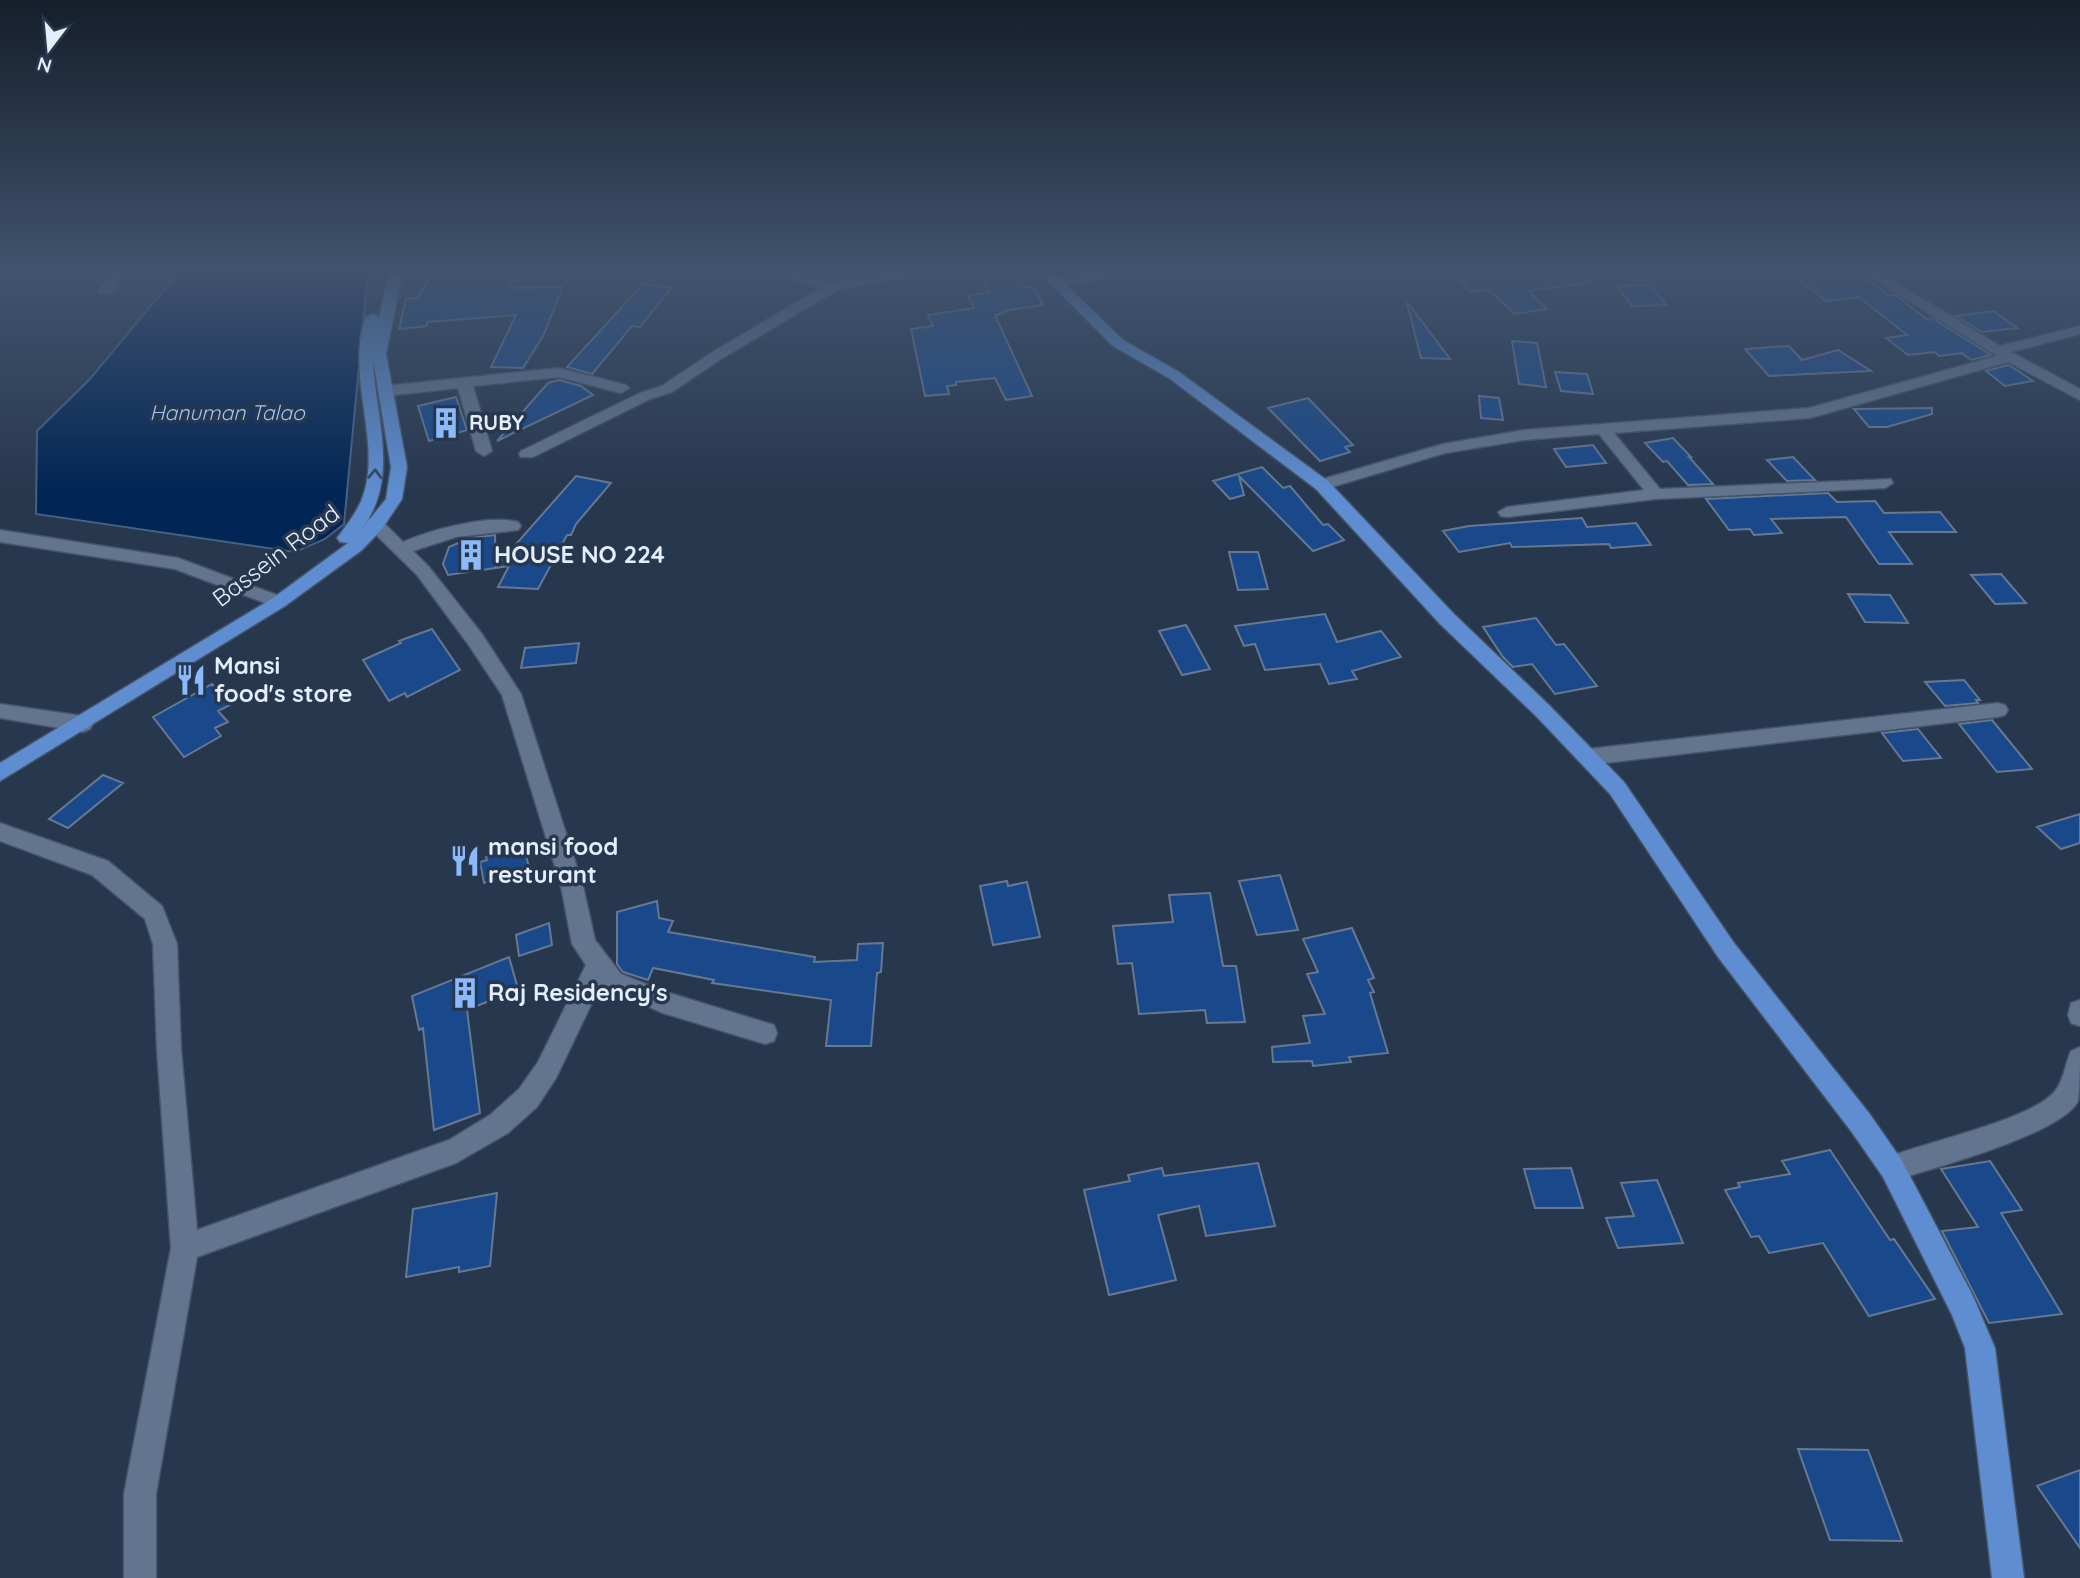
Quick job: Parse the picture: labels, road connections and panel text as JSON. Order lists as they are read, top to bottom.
{
  "streets": {
    "main road": ["Bassein Road"]
  },
  "water": ["Hanuman Talao"],
  "places": {
    "building": ["RUBY", "HOUSE NO 224", "Raj Residency's"],
    "restaurant": ["Mansi food's store", "mansi food resturant"]
  },
  "north": "bottom"
}
